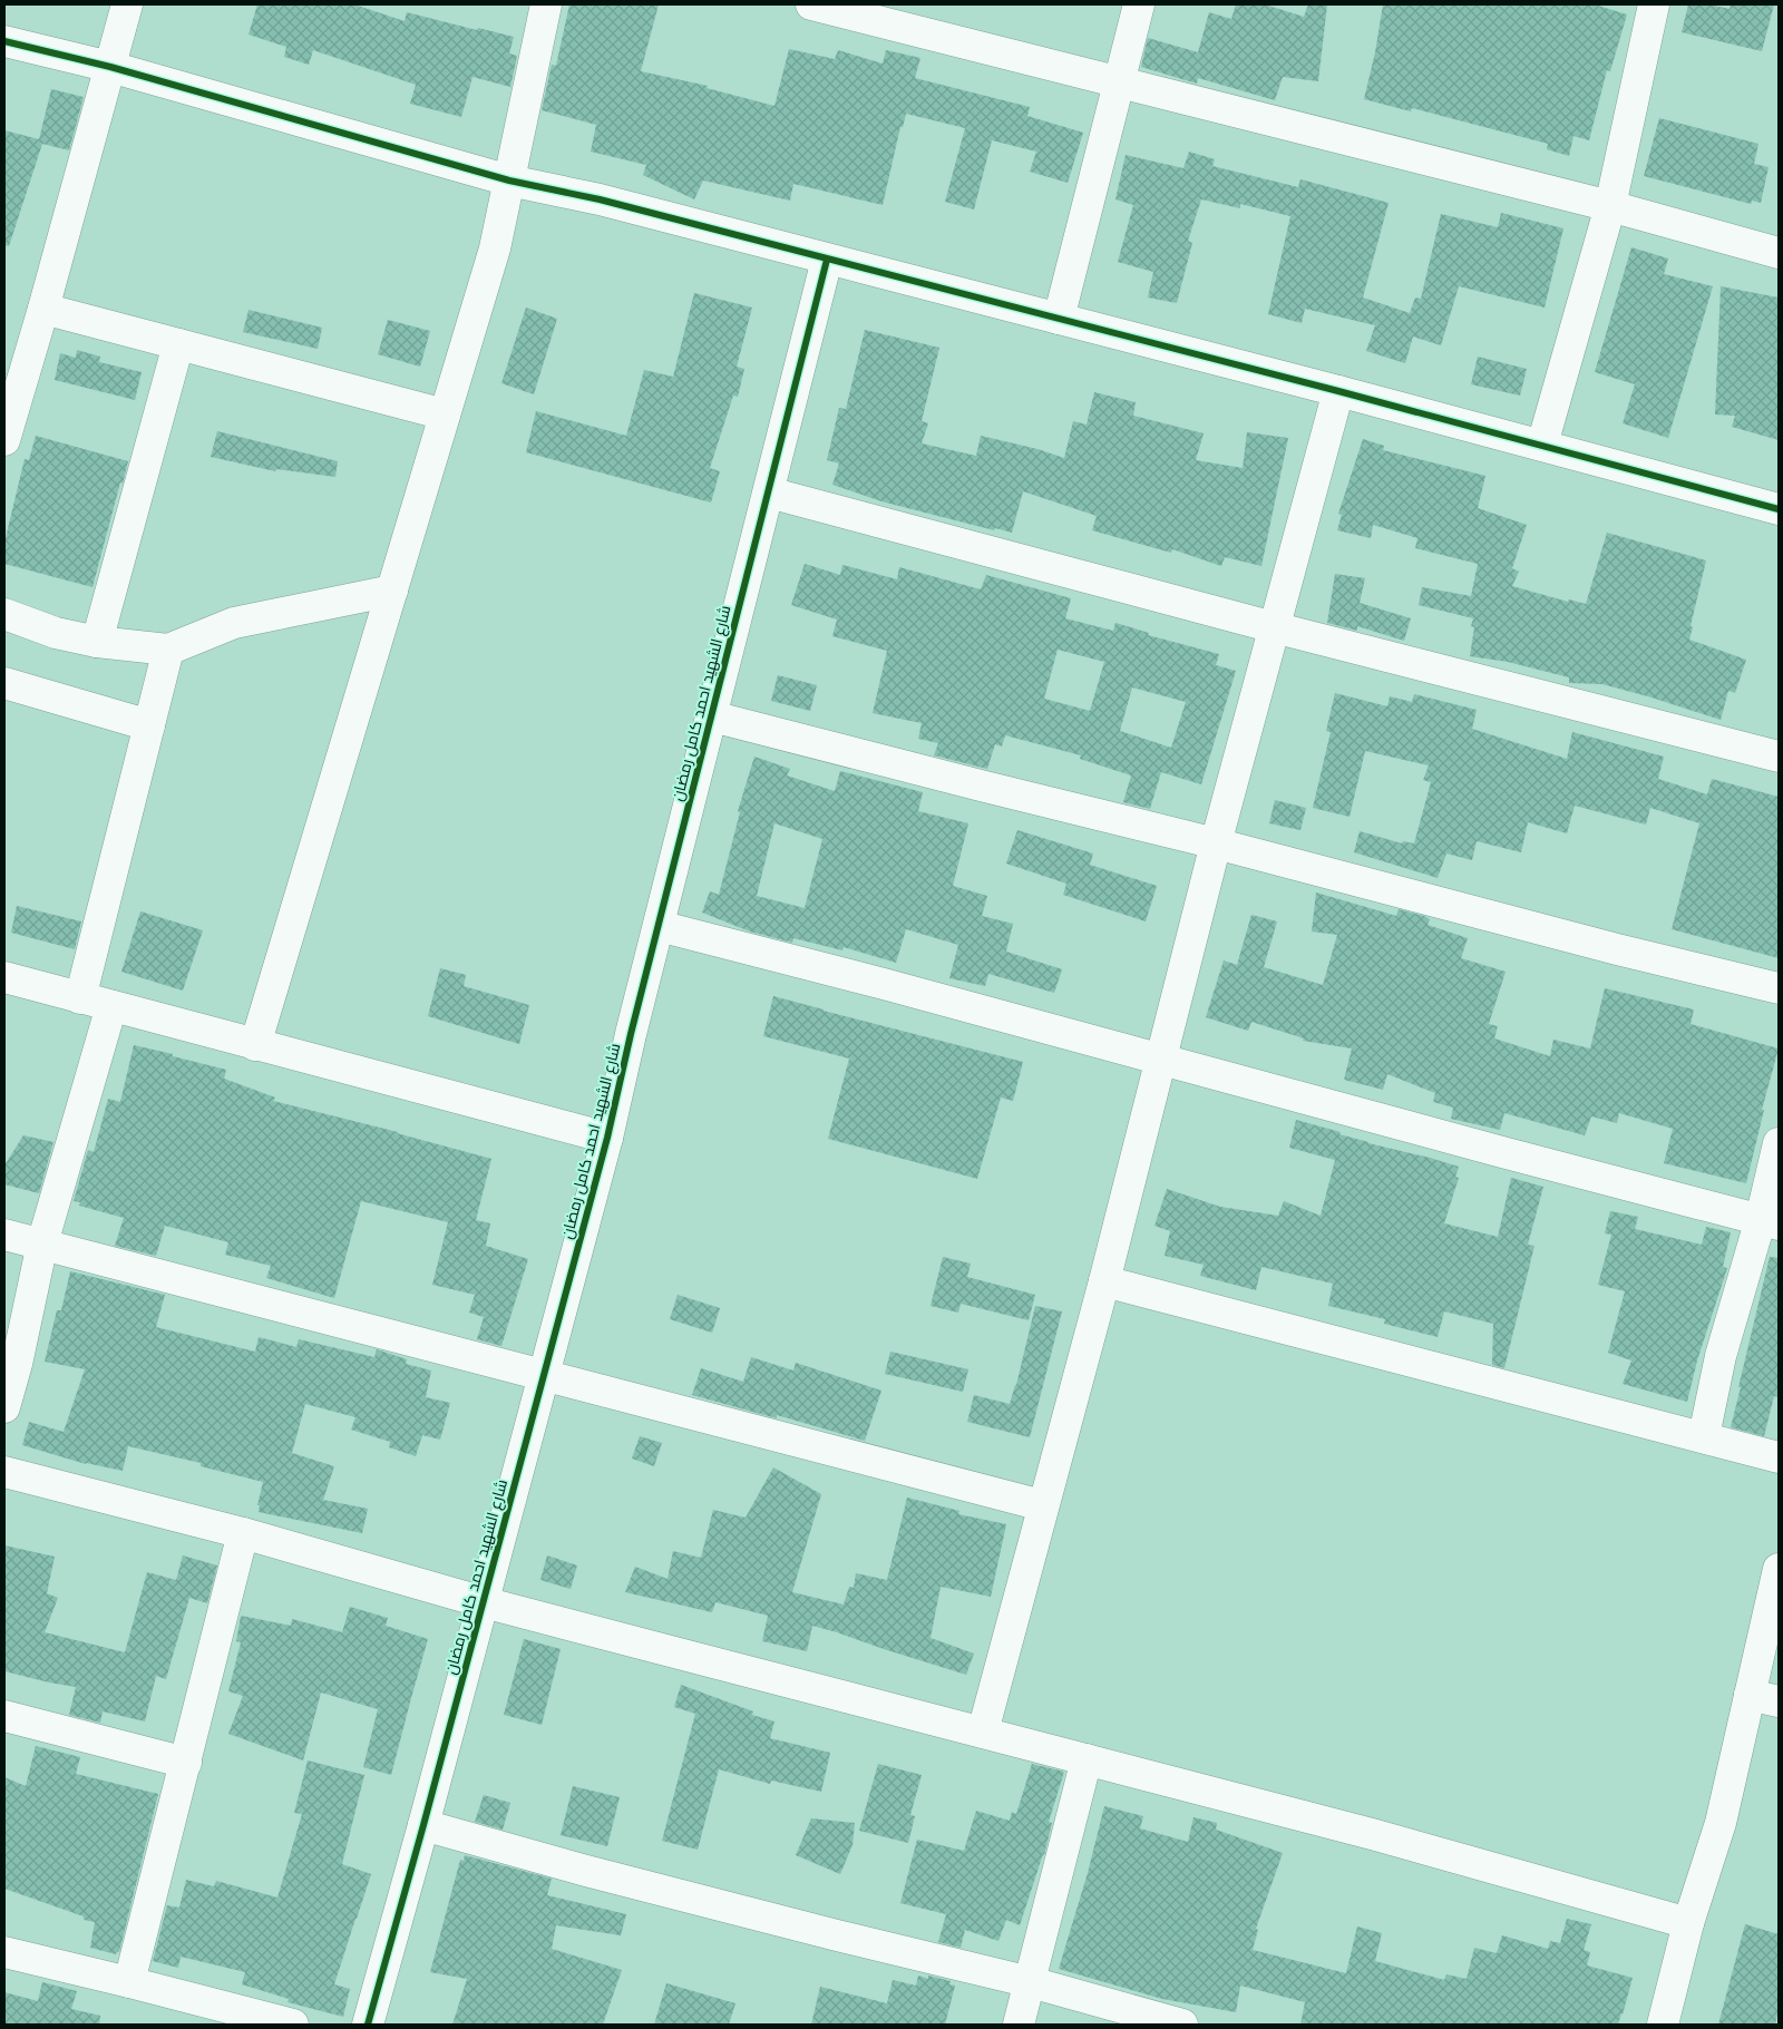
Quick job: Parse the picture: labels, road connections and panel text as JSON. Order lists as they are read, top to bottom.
{
  "streets": {
    "street": ["شارع الشهيد احمد كامل رمضان"]
  }
}
